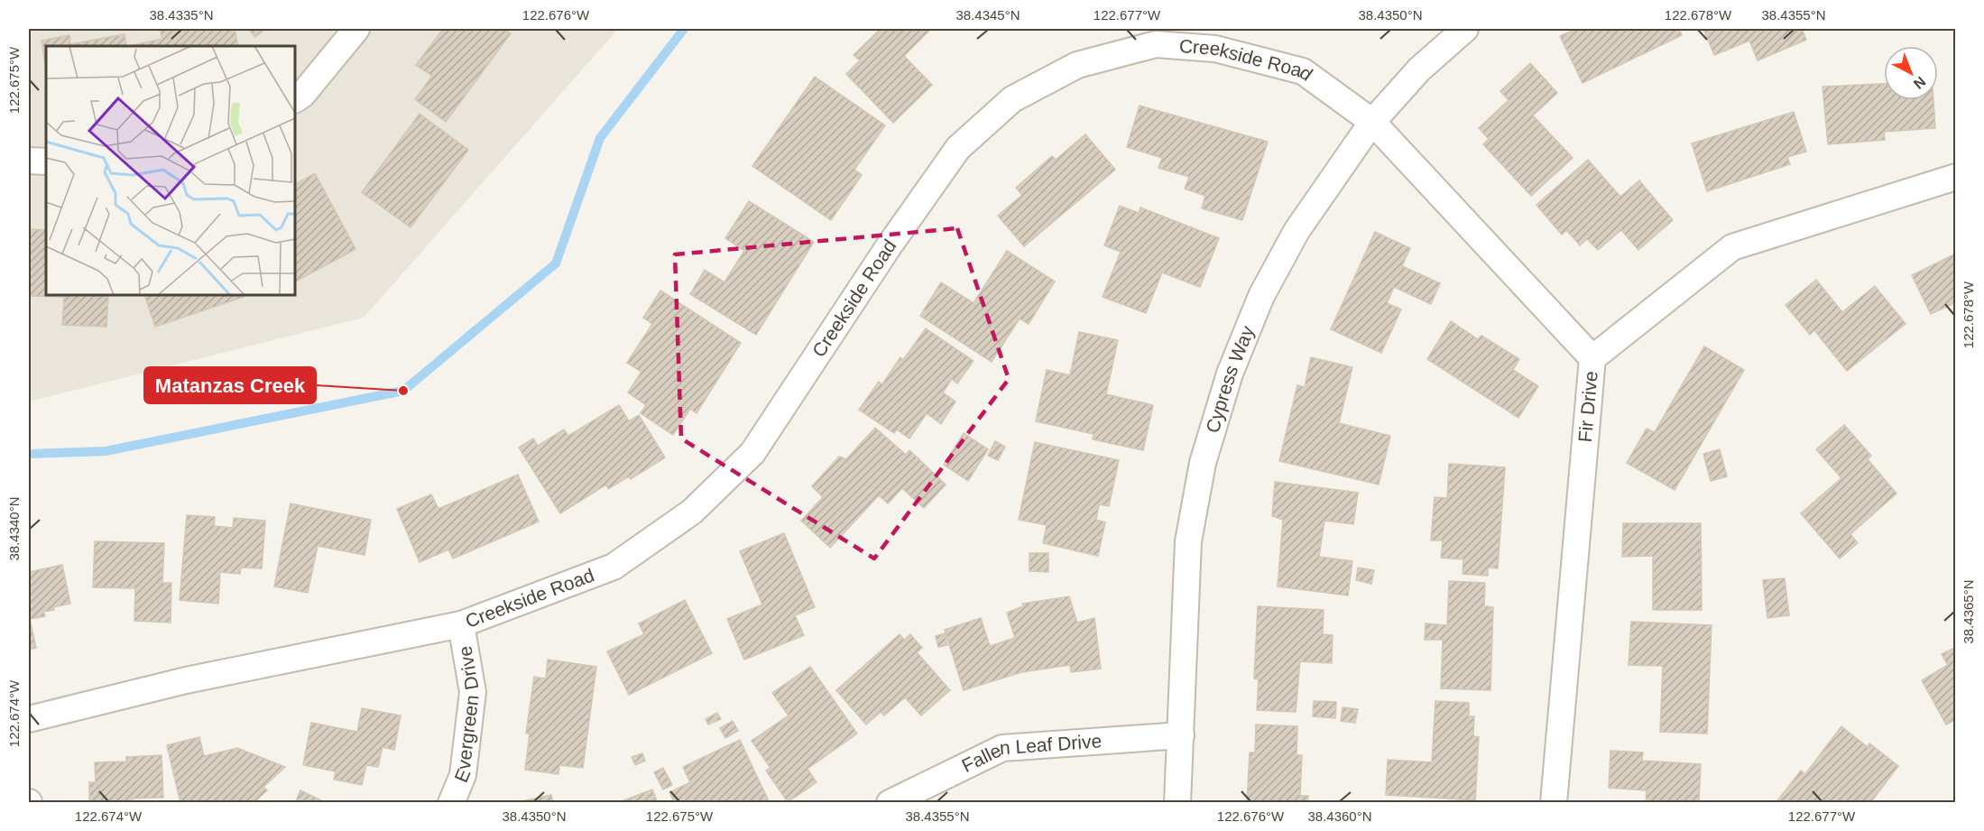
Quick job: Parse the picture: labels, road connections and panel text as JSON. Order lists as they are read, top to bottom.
{
  "streets": {
    "street": [
      "Creekside Road",
      "Cypress Way",
      "Fir Drive",
      "Evergreen Drive",
      "Fallen Leaf Drive"
    ]
  },
  "crossings": [
    ["Creekside Road", "Cypress Way"],
    ["Creekside Road", "Fir Drive"],
    ["Creekside Road", "Evergreen Drive"],
    ["Cypress Way", "Fallen Leaf Drive"]
  ],
  "places": ["Matanzas Creek"],
  "north": "bottom right",
  "coordinates": [
    "38.4335°N",
    "122.676°W",
    "38.4345°N",
    "122.677°W",
    "38.4350°N",
    "122.678°W",
    "38.4355°N",
    "122.675°W",
    "38.4340°N",
    "38.4365°N",
    "122.674°W",
    "38.4360°N"
  ]
}
